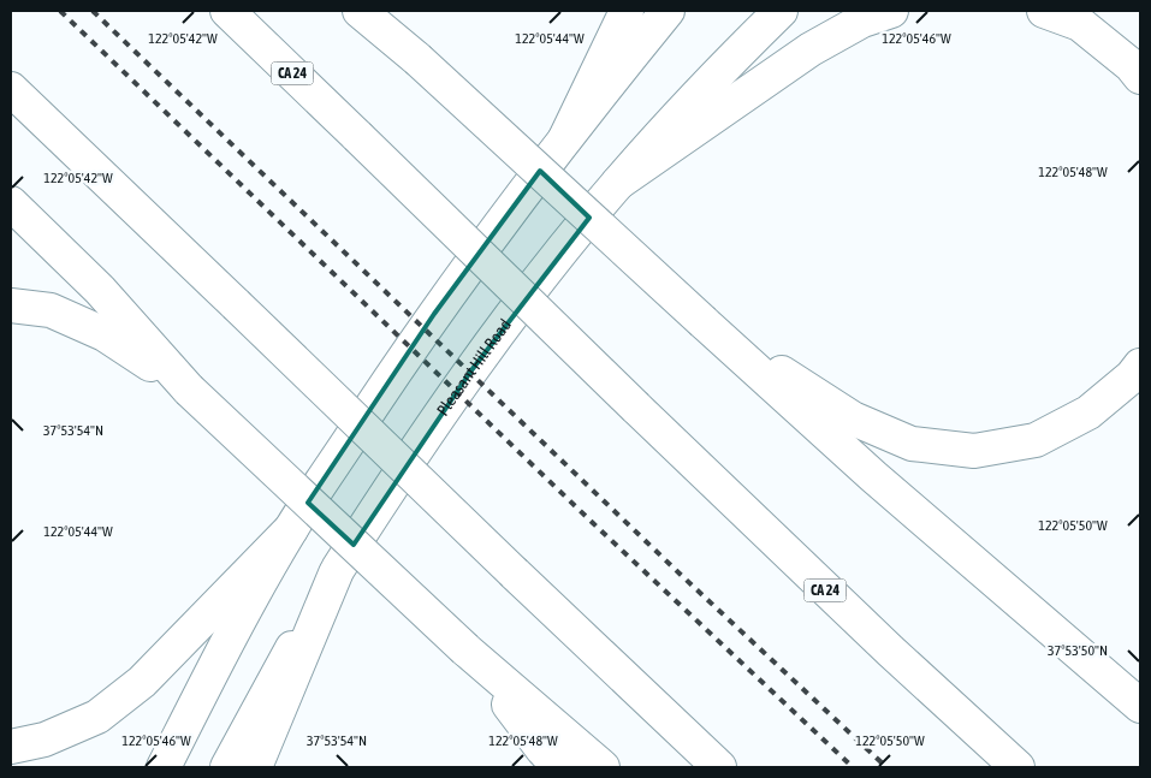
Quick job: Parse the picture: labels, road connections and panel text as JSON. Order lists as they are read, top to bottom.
{
  "streets": {
    "main road": ["CA 24", "Pleasant Hill Road"]
  },
  "coordinates": [
    "122°05'42\"W",
    "122°05'44\"W",
    "122°05'46\"W",
    "122°05'48\"W",
    "37°53'54\"N",
    "122°05'50\"W",
    "37°53'50\"N"
  ]
}
